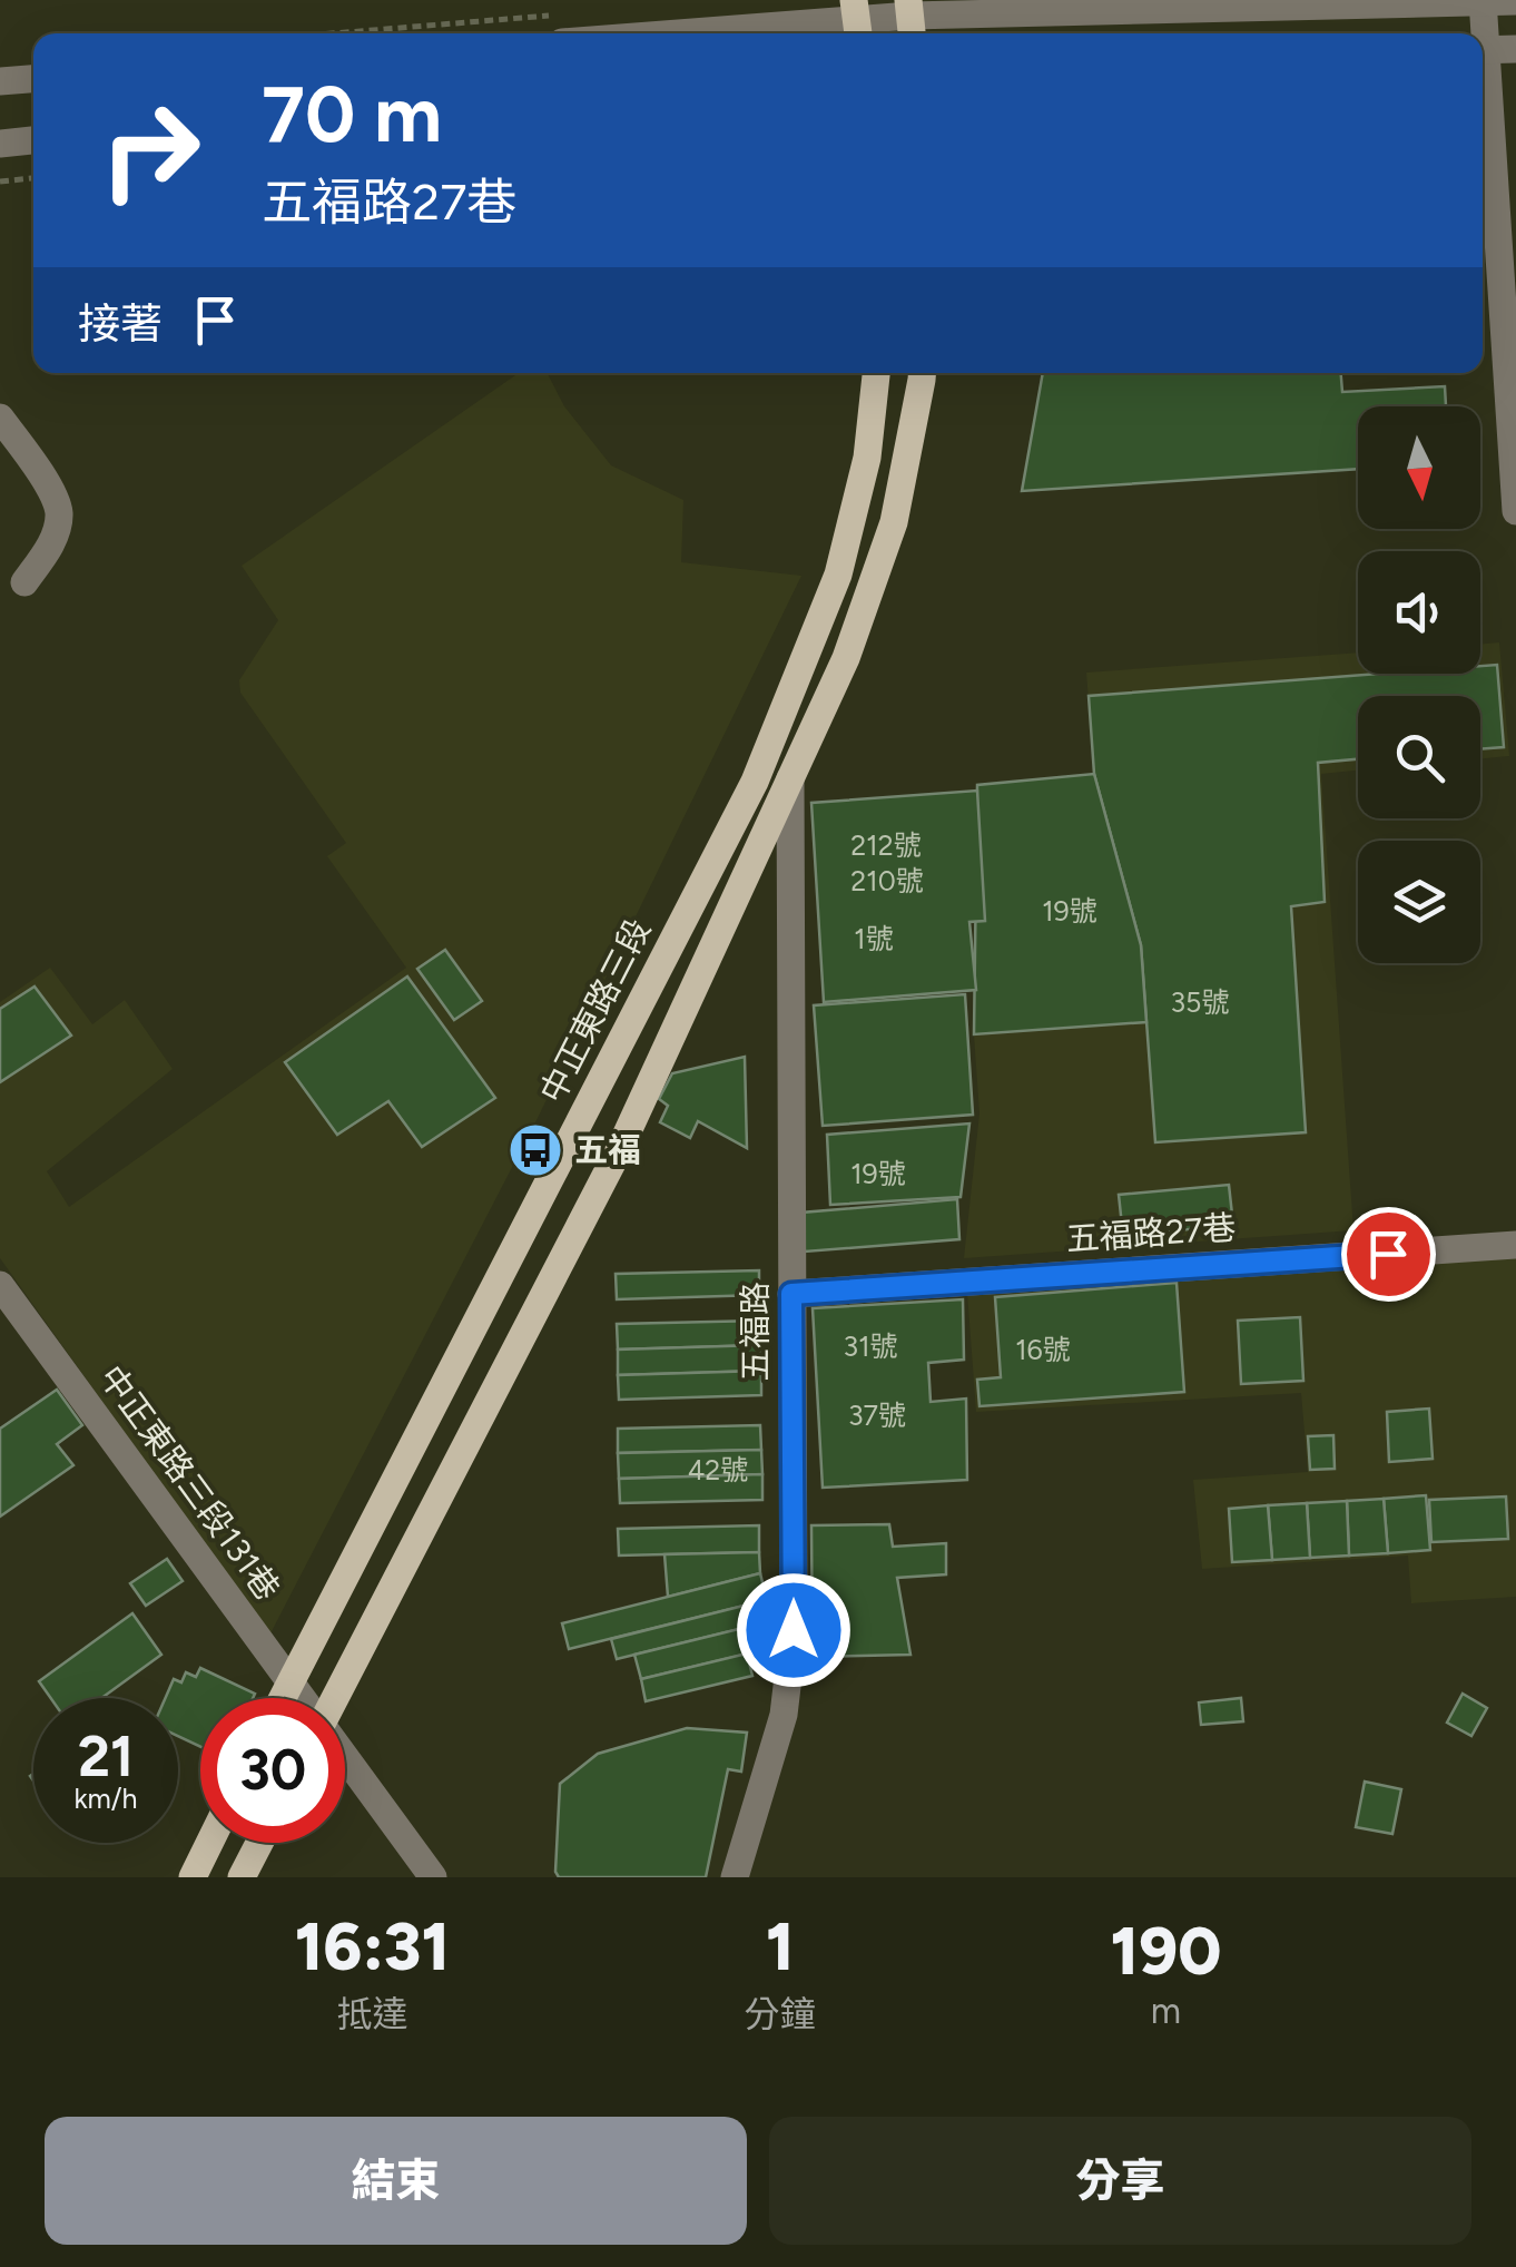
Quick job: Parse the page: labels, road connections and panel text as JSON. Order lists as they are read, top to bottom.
{
  "streets": {
    "main road": ["中正東路三段"],
    "street": ["五福路27巷", "五福路", "中正東路三段131巷"]
  },
  "crossings": [
    ["中正東路三段", "中正東路三段131巷"],
    ["五福路27巷", "五福路"]
  ],
  "places": {
    "bus stop": ["五福"]
  },
  "house_numbers": [
    "212號",
    "210號",
    "19號",
    "1號",
    "35號",
    "19號",
    "31號",
    "16號",
    "37號",
    "42號"
  ],
  "north": "bottom",
  "page": {
    "turn": ["70 m", "五福路27巷"],
    "then": "接著",
    "speed": "21 km/h",
    "limit": "30",
    "eta": [
      "16:31",
      "抵達",
      "1",
      "分鐘",
      "190",
      "m"
    ],
    "buttons": ["結束", "分享"]
  }
}
